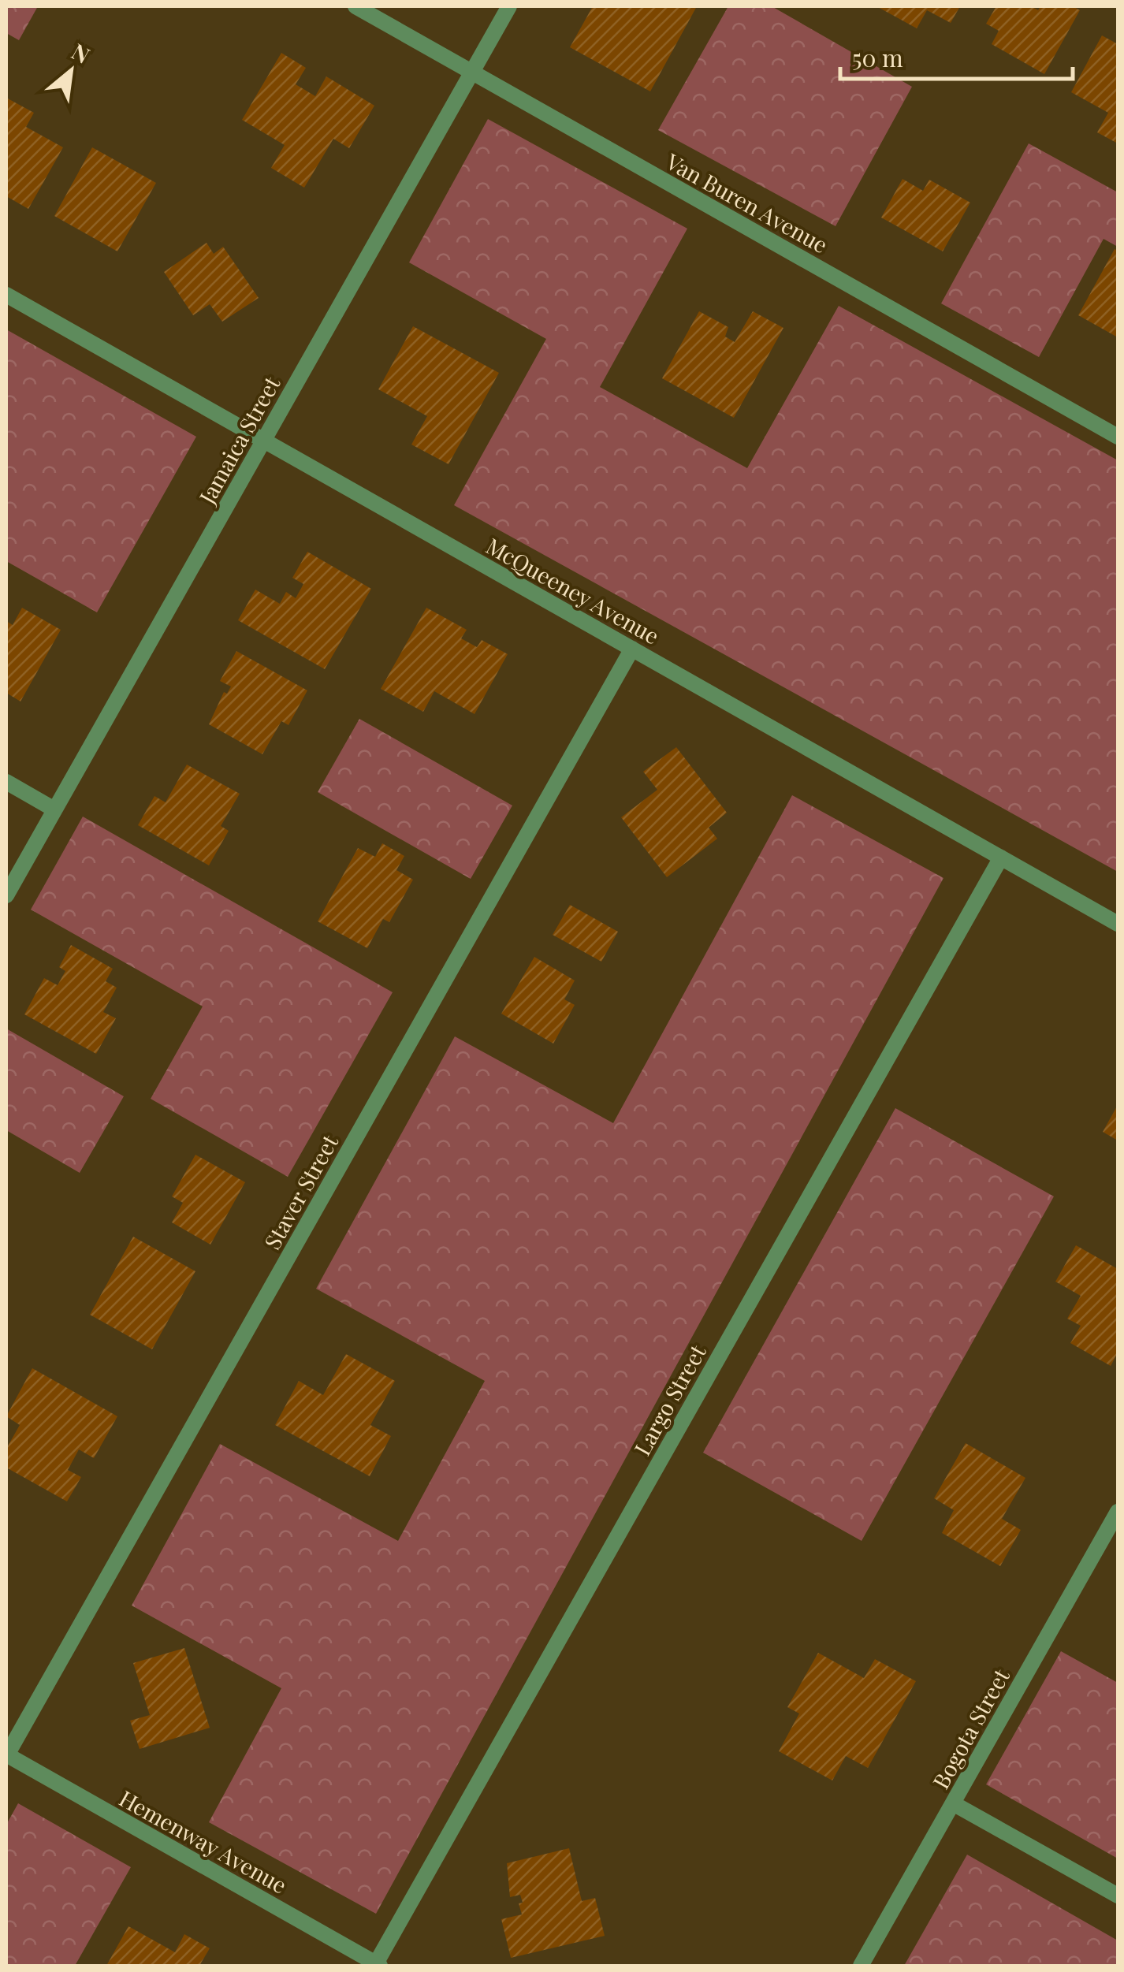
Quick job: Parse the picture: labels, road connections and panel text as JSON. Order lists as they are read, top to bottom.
{
  "streets": {
    "street": [
      "Van Buren Avenue",
      "Jamaica Street",
      "McQueeney Avenue",
      "Staver Street",
      "Largo Street",
      "Bogota Street",
      "Hemenway Avenue"
    ]
  },
  "crossings": [
    ["Van Buren Avenue", "Jamaica Street"],
    ["Jamaica Street", "McQueeney Avenue"],
    ["McQueeney Avenue", "Staver Street"],
    ["McQueeney Avenue", "Largo Street"],
    ["Staver Street", "Hemenway Avenue"],
    ["Largo Street", "Hemenway Avenue"]
  ],
  "scale_bar": "50 m",
  "north": "top right"
}
